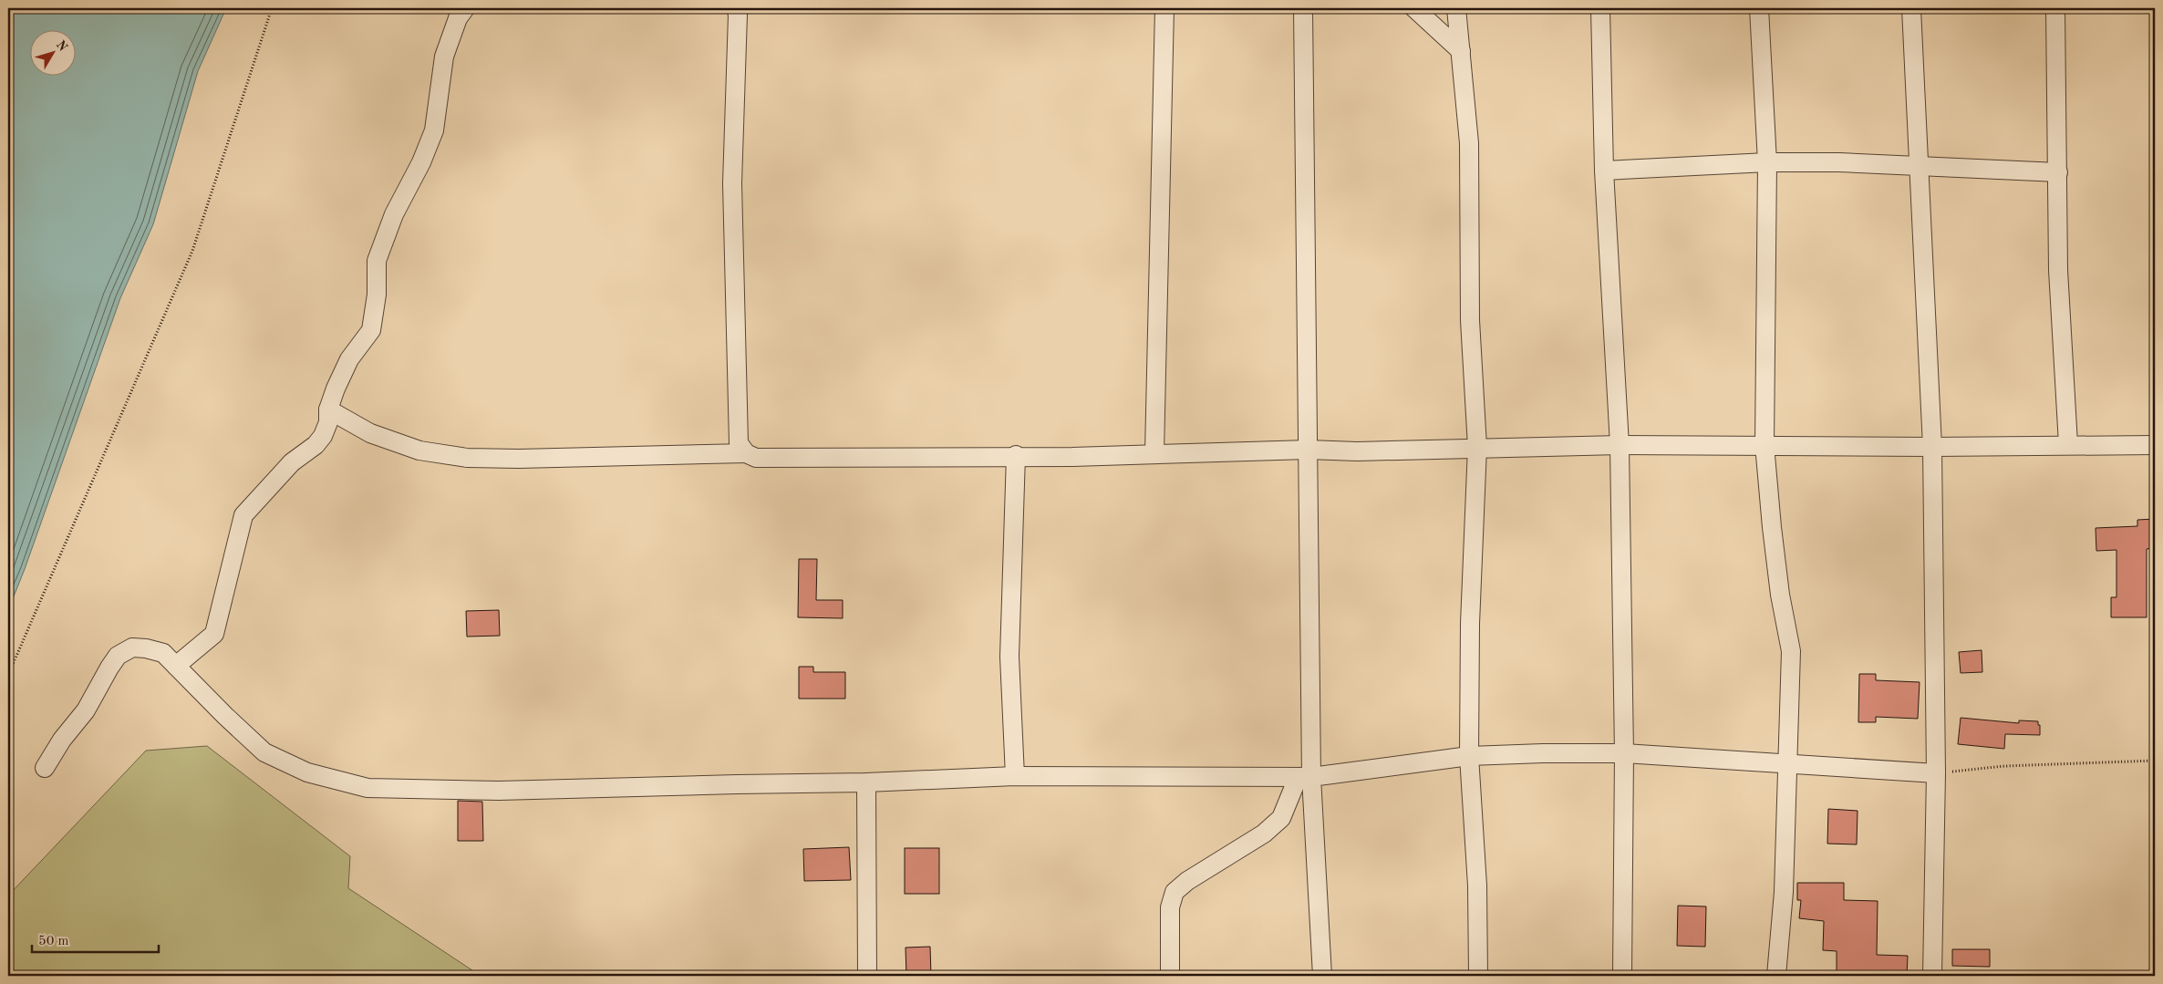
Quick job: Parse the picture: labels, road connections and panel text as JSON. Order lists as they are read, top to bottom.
{
  "scale_bar": "50 m",
  "north": "top right"
}
